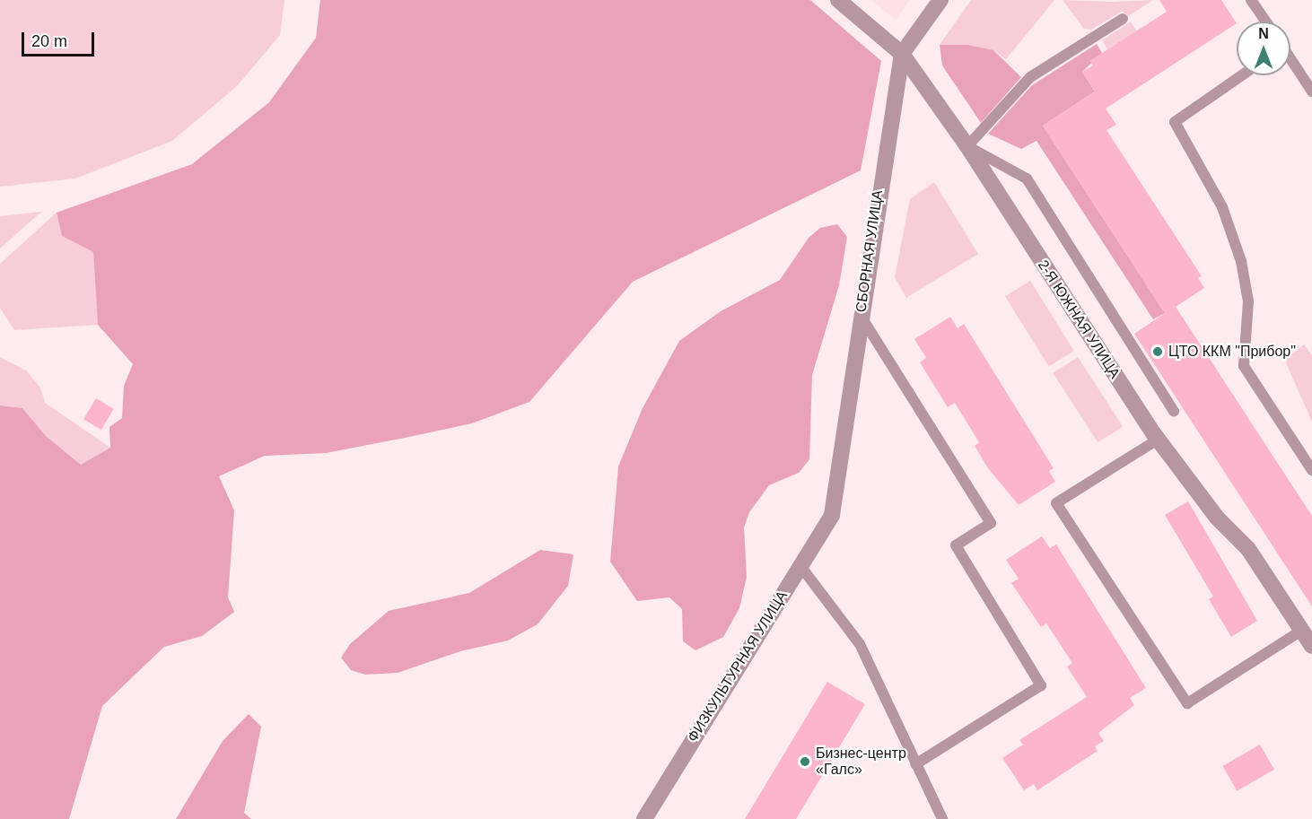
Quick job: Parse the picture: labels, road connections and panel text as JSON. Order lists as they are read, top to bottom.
{
  "streets": {
    "street": ["СБОРНАЯ УЛИЦА", "2-Я ЮЖНАЯ УЛИЦА", "ФИЗКУЛЬТУРНАЯ УЛИЦА"]
  },
  "crossings": [
    ["СБОРНАЯ УЛИЦА", "2-Я ЮЖНАЯ УЛИЦА"],
    ["СБОРНАЯ УЛИЦА", "ФИЗКУЛЬТУРНАЯ УЛИЦА"]
  ],
  "places": ["ЦТО ККМ \"Прибор\"", "Бизнес-центр «Галс»"],
  "scale_bar": "20 m",
  "north": "top"
}
